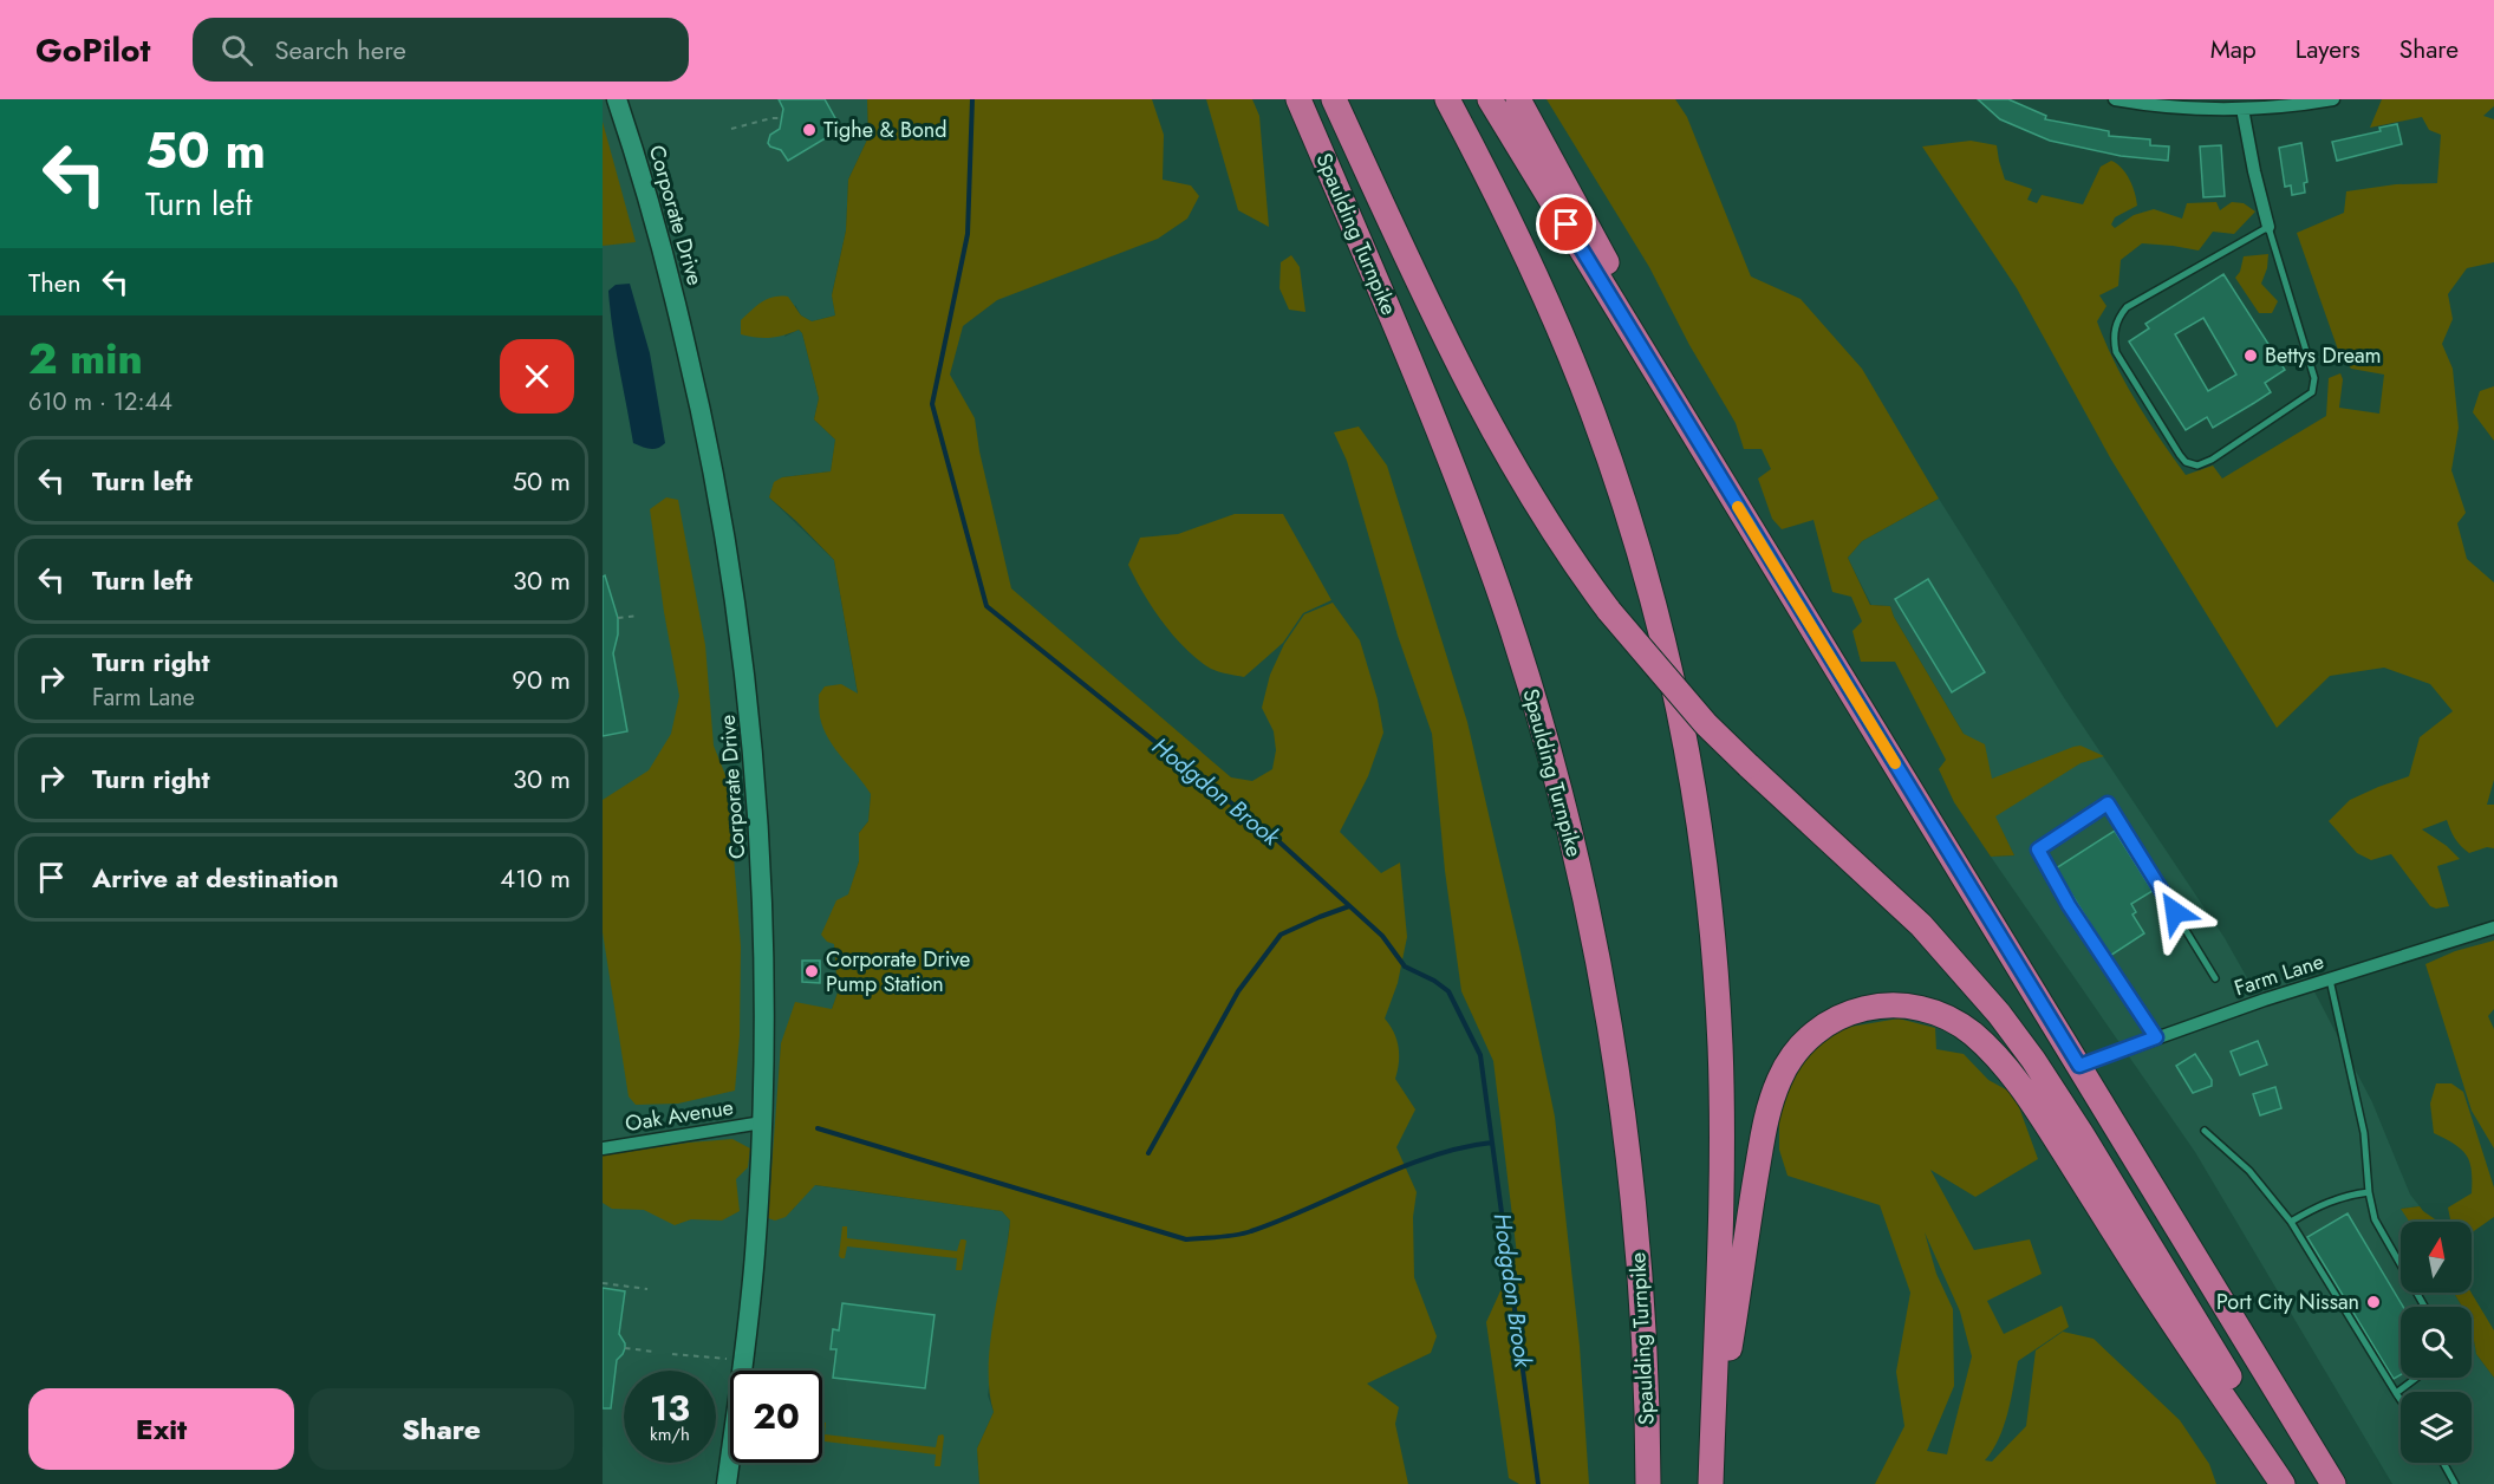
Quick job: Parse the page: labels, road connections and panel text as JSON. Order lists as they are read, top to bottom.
{
  "streets": {
    "highway": ["Spaulding Turnpike"],
    "street": ["Corporate Drive", "Farm Lane", "Oak Avenue"]
  },
  "crossings": [
    ["Corporate Drive", "Oak Avenue"]
  ],
  "water": ["Hodgdon Brook"],
  "places": [
    "Tighe & Bond",
    "Bettys Dream",
    "Corporate Drive Pump Station",
    "Port City Nissan"
  ],
  "north": "top",
  "page": {
    "header": "GoPilot",
    "search": "Search here",
    "nav": ["Map", "Layers", "Share"],
    "turn": ["50 m", "Turn left"],
    "then": "Then",
    "heading": ["2 min", "610 m · 12:44"],
    "list": [
      {
        "name": "Turn left",
        "value": "50 m"
      },
      {
        "name": "Turn left",
        "value": "30 m"
      },
      {
        "name": "Turn right",
        "note": "Farm Lane",
        "value": "90 m"
      },
      {
        "name": "Turn right",
        "value": "30 m"
      },
      {
        "name": "Arrive at destination",
        "value": "410 m"
      }
    ],
    "speed": "13 km/h",
    "limit": "20",
    "buttons": ["Exit", "Share"]
  }
}
